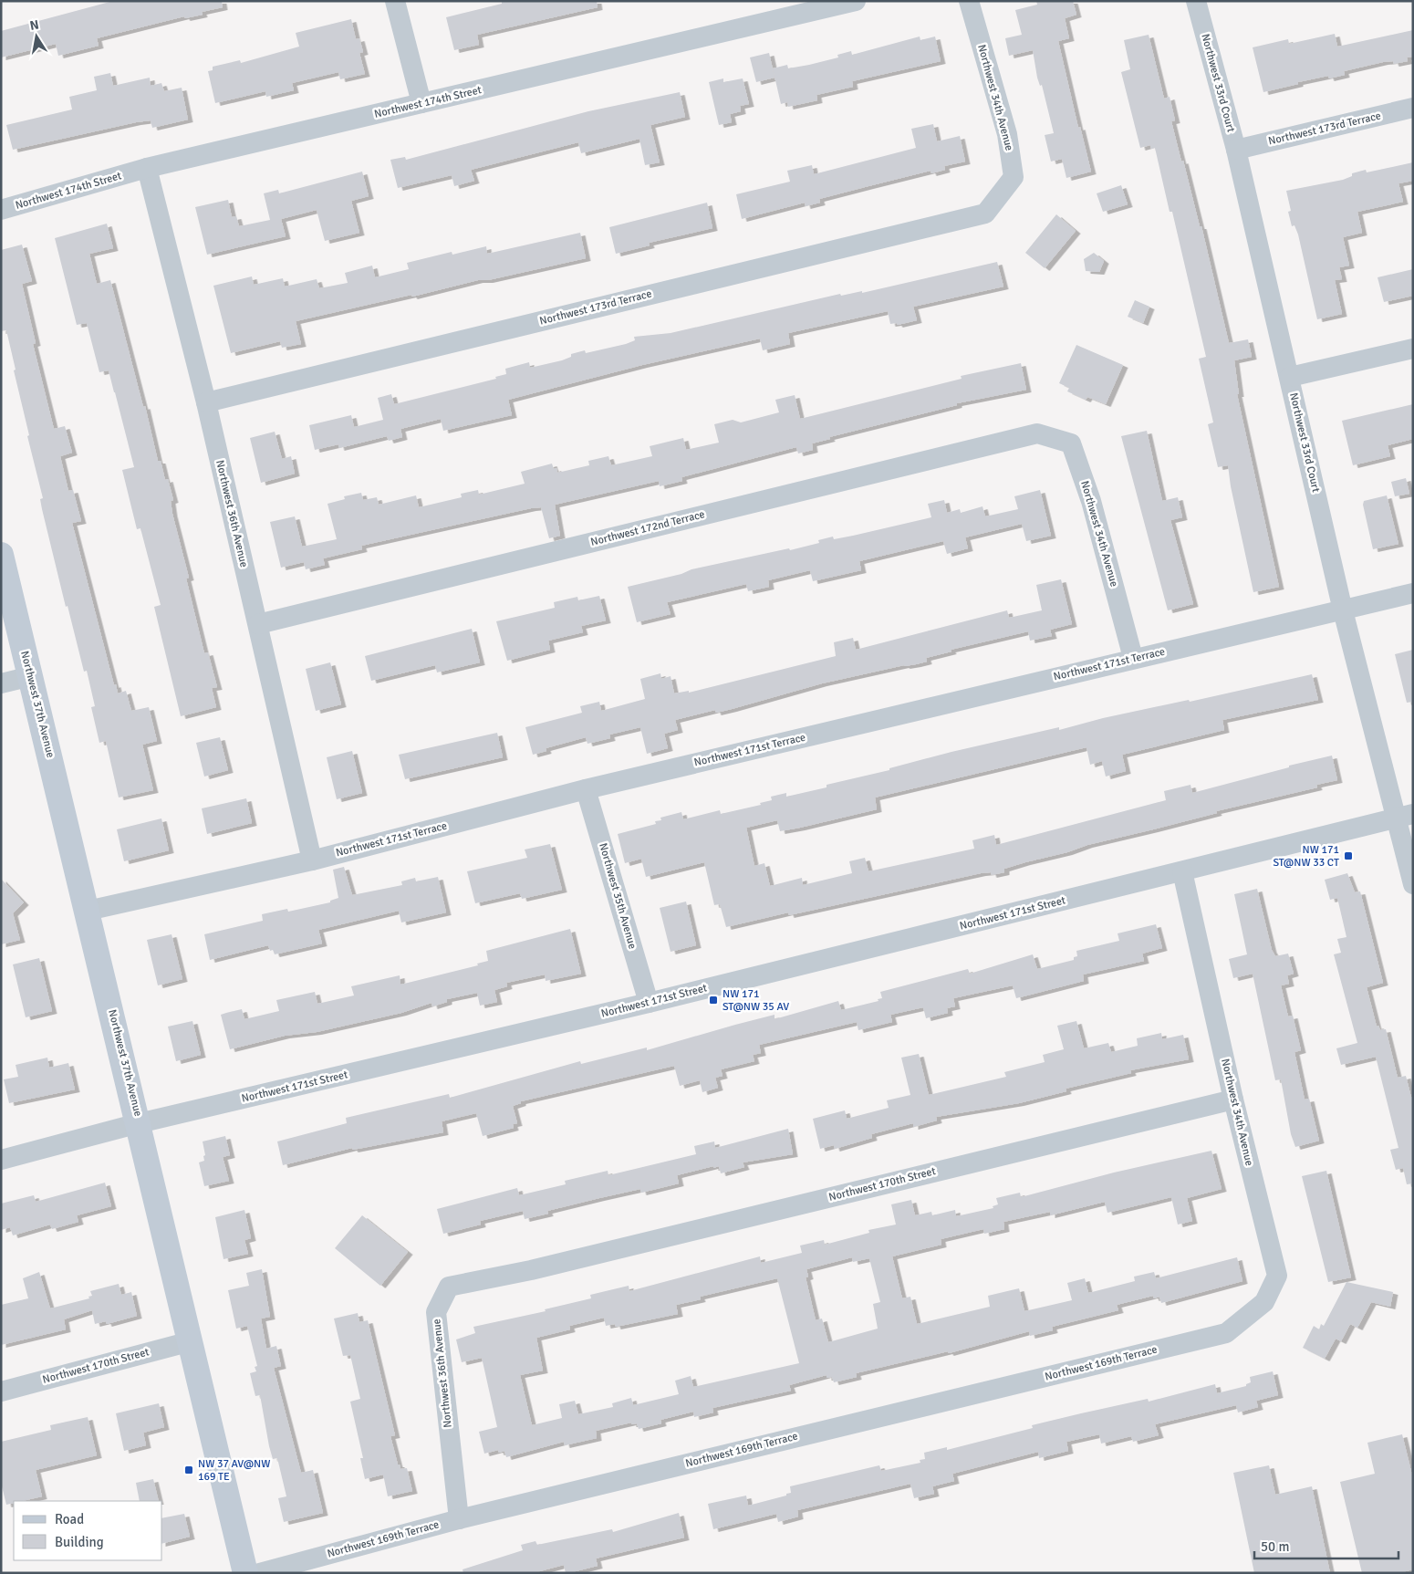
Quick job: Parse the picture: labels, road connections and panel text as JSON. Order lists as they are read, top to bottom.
{
  "streets": {
    "main road": ["Northwest 37th Avenue"],
    "street": [
      "Northwest 33rd Court",
      "Northwest 34th Avenue",
      "Northwest 174th Street",
      "Northwest 173rd Terrace",
      "Northwest 36th Avenue",
      "Northwest 172nd Terrace",
      "Northwest 171st Terrace",
      "Northwest 35th Avenue",
      "Northwest 171st Street",
      "Northwest 170th Street",
      "Northwest 169th Terrace"
    ]
  },
  "crossings": [
    ["Northwest 33rd Court", "Northwest 173rd Terrace"],
    ["Northwest 33rd Court", "Northwest 171st Terrace"],
    ["Northwest 33rd Court", "Northwest 171st Street"],
    ["Northwest 34th Avenue", "Northwest 173rd Terrace"],
    ["Northwest 34th Avenue", "Northwest 172nd Terrace"],
    ["Northwest 34th Avenue", "Northwest 171st Terrace"],
    ["Northwest 34th Avenue", "Northwest 171st Street"],
    ["Northwest 34th Avenue", "Northwest 170th Street"],
    ["Northwest 34th Avenue", "Northwest 169th Terrace"],
    ["Northwest 174th Street", "Northwest 36th Avenue"],
    ["Northwest 173rd Terrace", "Northwest 36th Avenue"],
    ["Northwest 36th Avenue", "Northwest 172nd Terrace"],
    ["Northwest 36th Avenue", "Northwest 171st Terrace"],
    ["Northwest 36th Avenue", "Northwest 170th Street"],
    ["Northwest 36th Avenue", "Northwest 169th Terrace"],
    ["Northwest 171st Terrace", "Northwest 37th Avenue"],
    ["Northwest 171st Terrace", "Northwest 35th Avenue"],
    ["Northwest 37th Avenue", "Northwest 171st Street"],
    ["Northwest 37th Avenue", "Northwest 170th Street"],
    ["Northwest 35th Avenue", "Northwest 171st Street"]
  ],
  "places": {
    "transit": ["NW 171 ST@NW 33 CT", "NW 171 ST@NW 35 AV", "NW 37 AV@NW 169 TE"]
  },
  "legend": ["Road", "Building"],
  "scale_bar": "50 m",
  "north": "top"
}
